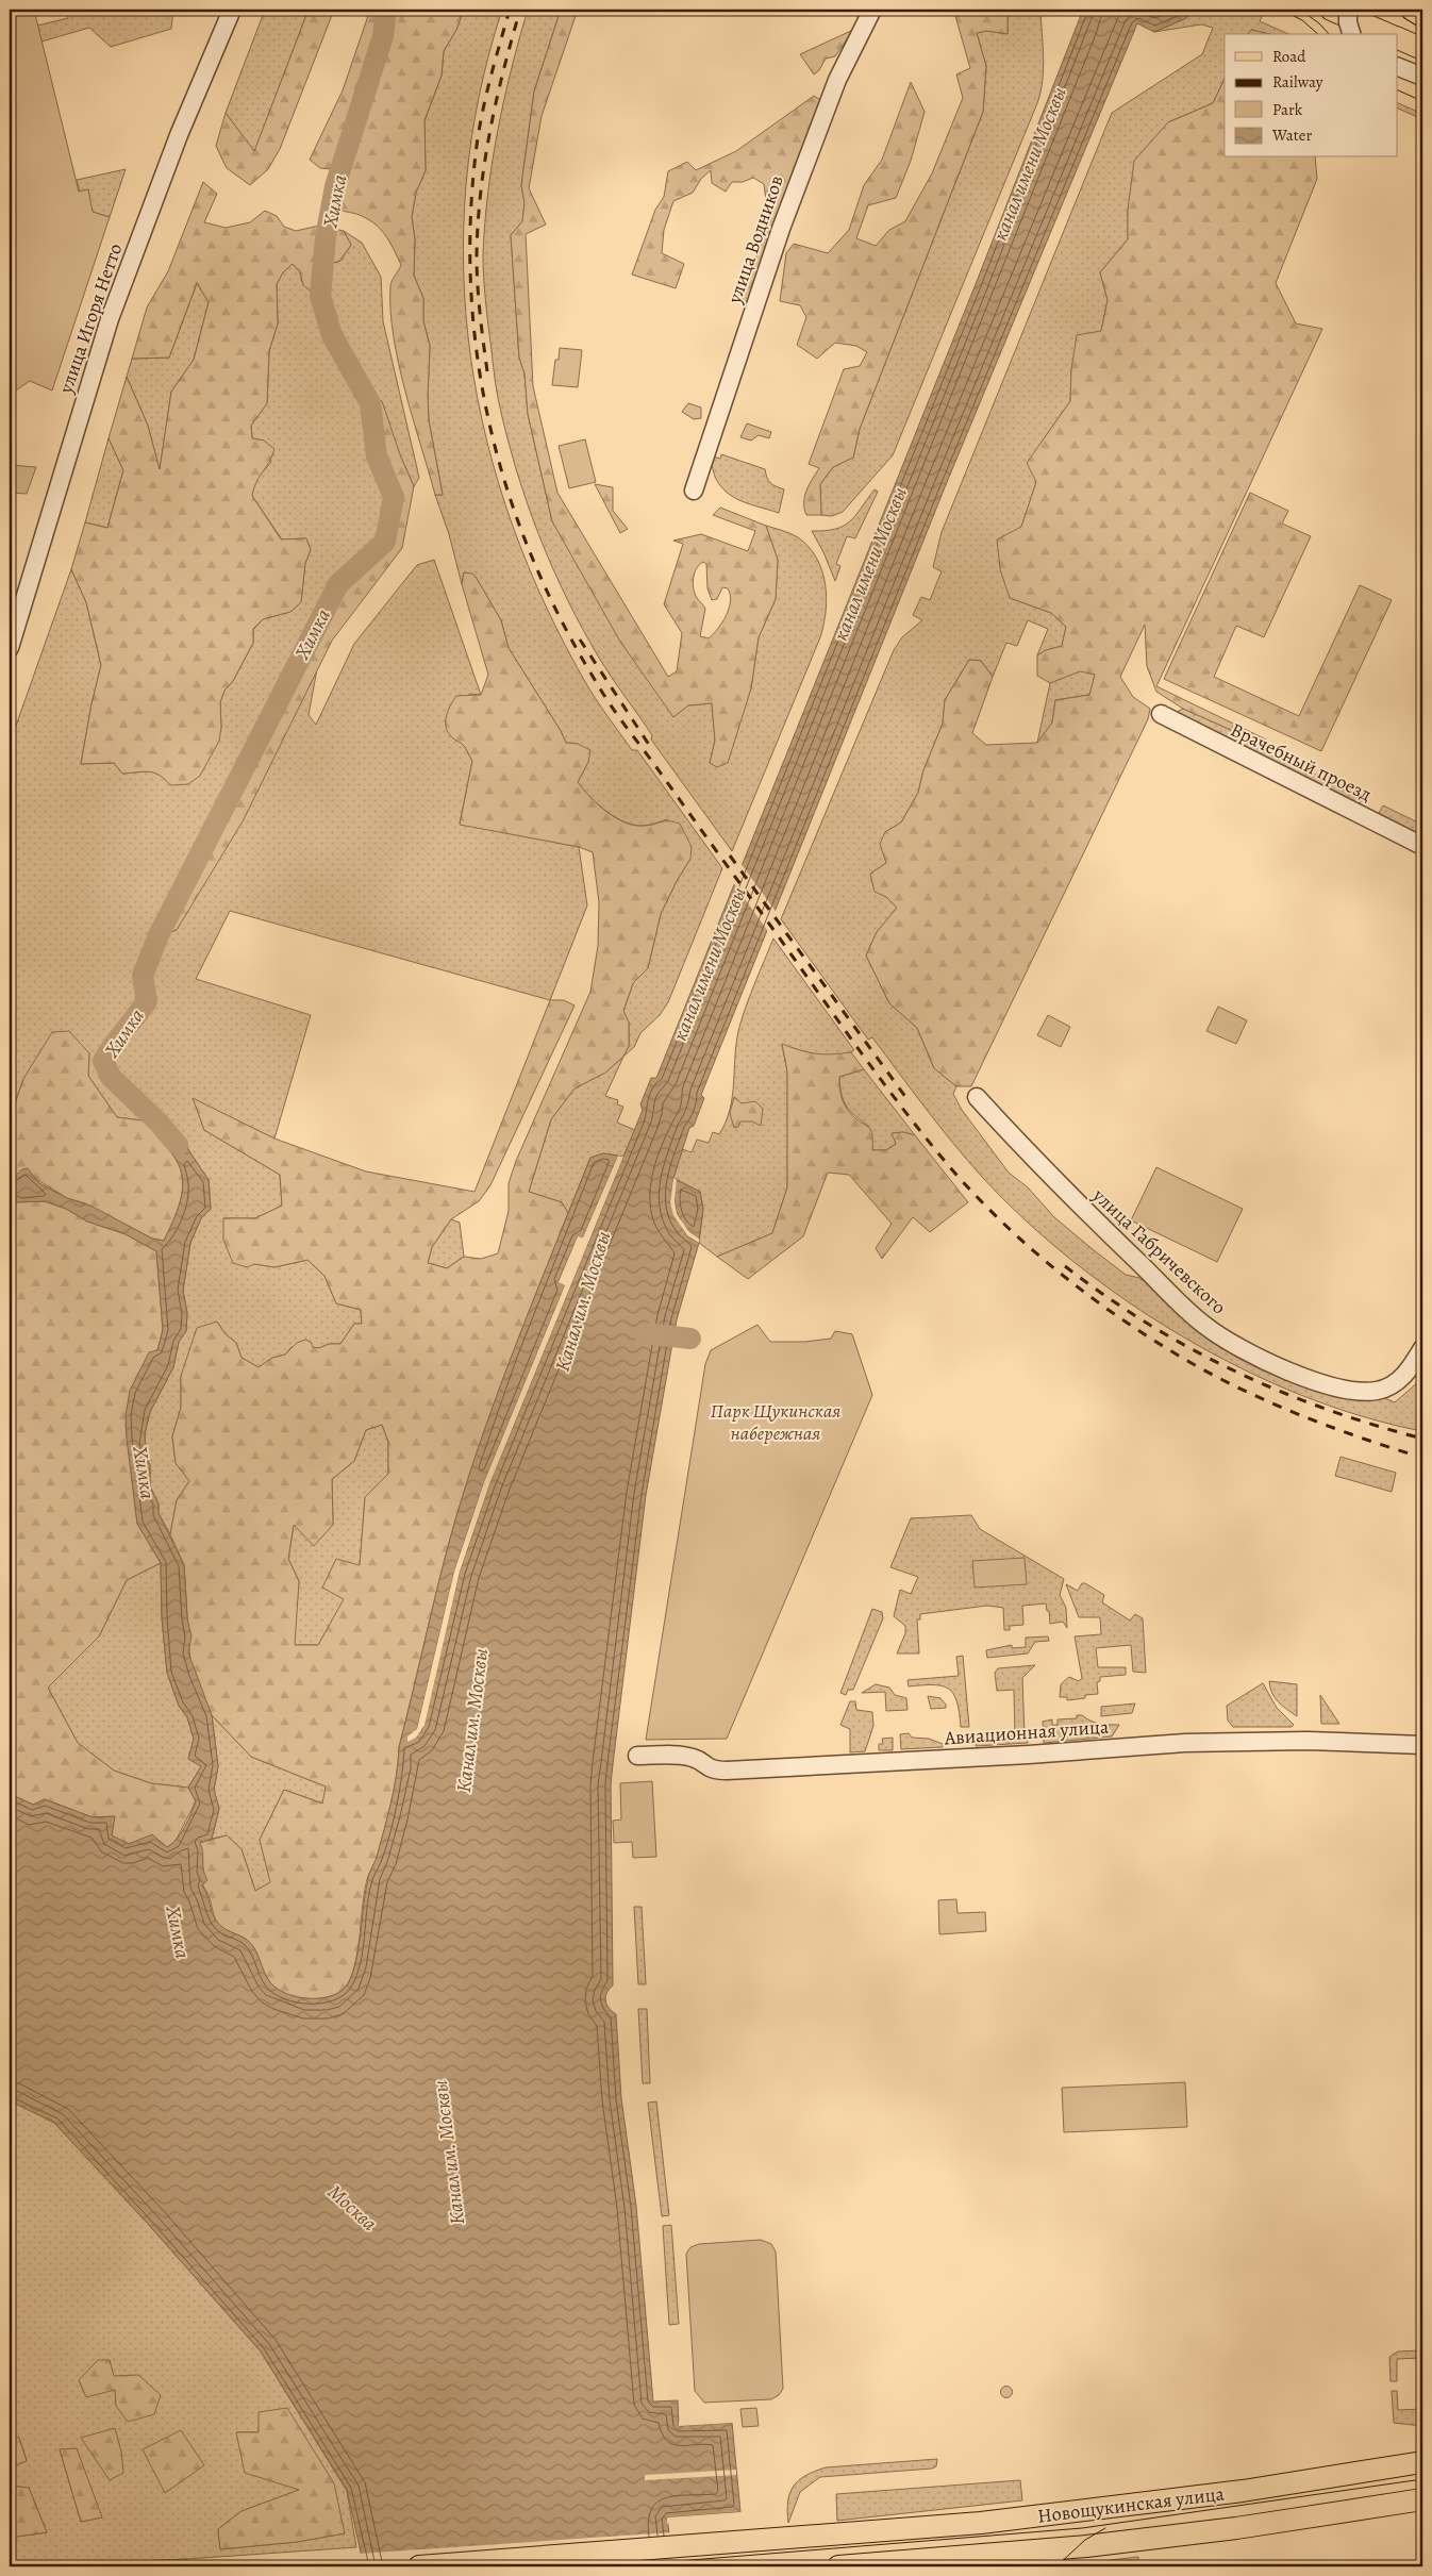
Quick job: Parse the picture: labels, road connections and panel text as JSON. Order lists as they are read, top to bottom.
{
  "streets": {
    "main road": ["Новощукинская улица"],
    "street": [
      "улица Водников",
      "улица Игоря Нетто",
      "Врачебный проезд",
      "улица Габричевского",
      "Авиационная улица"
    ]
  },
  "water": [
    "канал имени Москвы",
    "Химка",
    "Канал им. Москвы",
    "Москва"
  ],
  "parks": ["Парк Щукинская набережная"],
  "legend": [
    "Road",
    "Railway",
    "Park",
    "Water"
  ]
}
